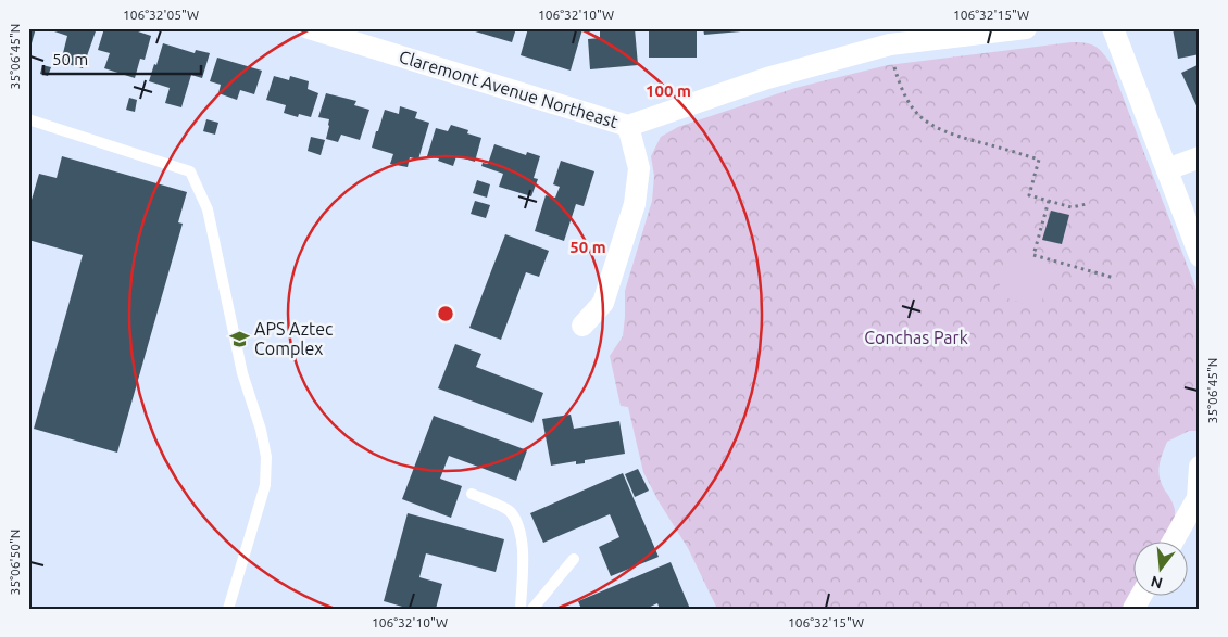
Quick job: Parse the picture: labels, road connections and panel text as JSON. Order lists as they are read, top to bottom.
{
  "streets": {
    "street": ["Claremont Avenue Northeast"]
  },
  "parks": ["Conchas Park"],
  "places": {
    "school or university": ["APS Aztec Complex"]
  },
  "scale_bar": "50 m",
  "north": "bottom",
  "coordinates": [
    "106°32'05\"W",
    "106°32'10\"W",
    "106°32'15\"W",
    "35°06'45\"N",
    "35°06'50\"N"
  ],
  "rings": ["100 m", "50 m"]
}
